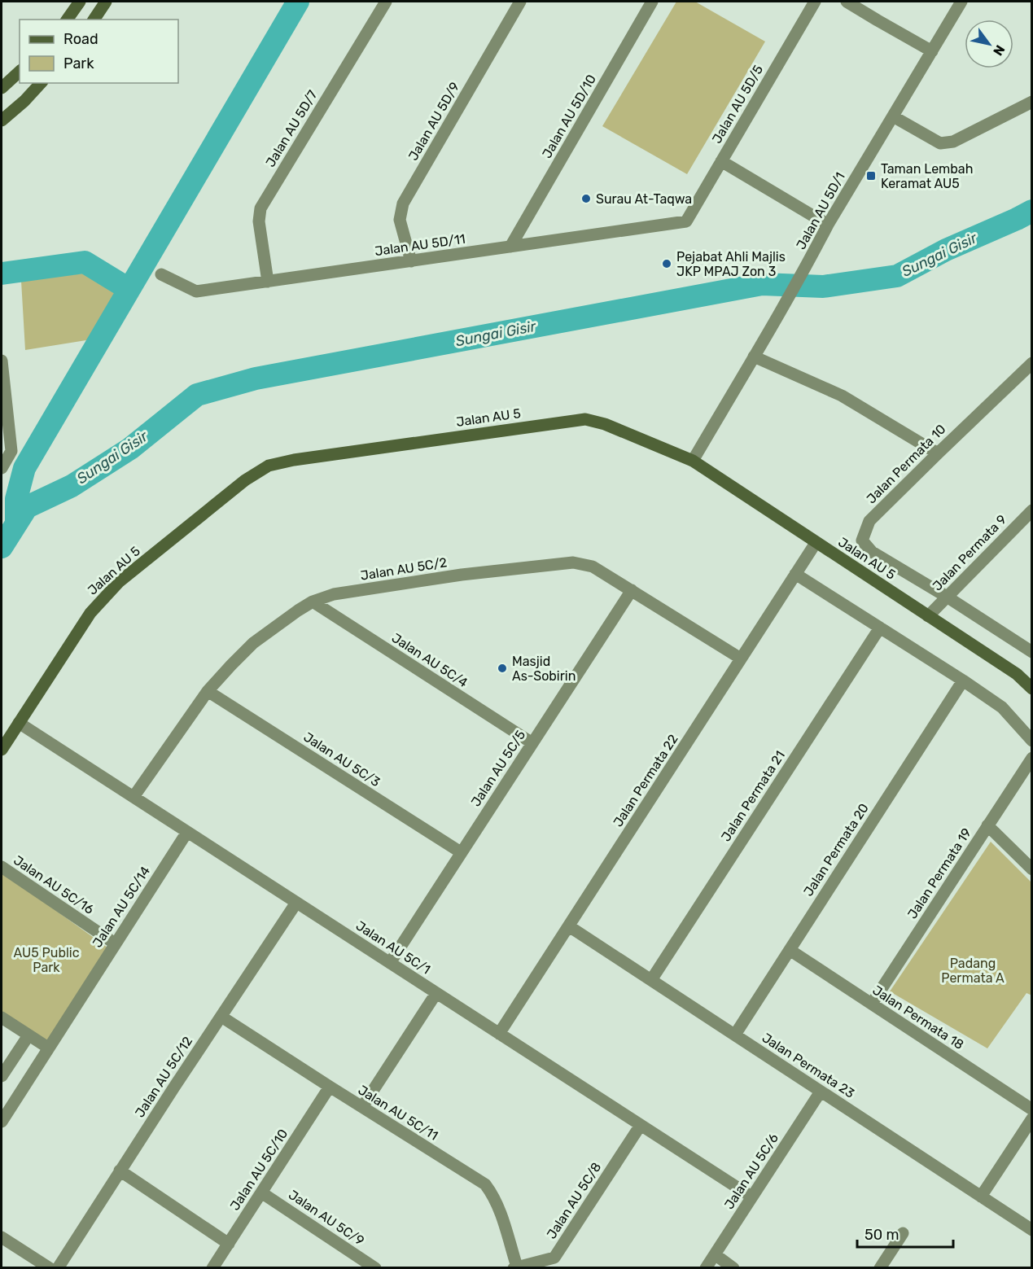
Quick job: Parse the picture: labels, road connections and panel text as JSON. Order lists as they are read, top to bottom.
{
  "streets": {
    "main road": ["Jalan AU 5"],
    "street": [
      "Jalan AU 5D/5",
      "Jalan AU 5D/10",
      "Jalan AU 5D/9",
      "Jalan AU 5D/7",
      "Jalan AU 5D/1",
      "Jalan AU 5D/11",
      "Jalan Permata 10",
      "Jalan Permata 9",
      "Jalan AU 5C/2",
      "Jalan AU 5C/4",
      "Jalan AU 5C/3",
      "Jalan AU 5C/5",
      "Jalan Permata 22",
      "Jalan Permata 21",
      "Jalan Permata 20",
      "Jalan Permata 19",
      "Jalan AU 5C/16",
      "Jalan AU 5C/14",
      "Jalan AU 5C/1",
      "Jalan Permata 18",
      "Jalan Permata 23",
      "Jalan AU 5C/12",
      "Jalan AU 5C/11",
      "Jalan AU 5C/10",
      "Jalan AU 5C/6",
      "Jalan AU 5C/8",
      "Jalan AU 5C/9"
    ]
  },
  "crossings": [
    ["Jalan AU 5D/5", "Jalan AU 5D/11"],
    ["Jalan AU 5D/10", "Jalan AU 5D/11"],
    ["Jalan AU 5D/9", "Jalan AU 5D/11"],
    ["Jalan AU 5D/7", "Jalan AU 5D/11"],
    ["Jalan AU 5D/1", "Jalan AU 5"],
    ["Jalan AU 5", "Jalan Permata 9"],
    ["Jalan AU 5", "Jalan Permata 22"],
    ["Jalan AU 5", "Jalan AU 5C/1"],
    ["Jalan Permata 10", "Jalan Permata 9"],
    ["Jalan AU 5C/2", "Jalan AU 5C/4"],
    ["Jalan AU 5C/2", "Jalan AU 5C/3"],
    ["Jalan AU 5C/2", "Jalan AU 5C/5"],
    ["Jalan AU 5C/2", "Jalan Permata 22"],
    ["Jalan AU 5C/2", "Jalan AU 5C/1"],
    ["Jalan AU 5C/4", "Jalan AU 5C/5"],
    ["Jalan AU 5C/3", "Jalan AU 5C/5"],
    ["Jalan AU 5C/5", "Jalan AU 5C/1"],
    ["Jalan Permata 22", "Jalan AU 5C/1"],
    ["Jalan Permata 22", "Jalan Permata 23"],
    ["Jalan Permata 21", "Jalan Permata 23"],
    ["Jalan Permata 20", "Jalan Permata 18"],
    ["Jalan Permata 20", "Jalan Permata 23"],
    ["Jalan Permata 19", "Jalan Permata 18"],
    ["Jalan AU 5C/16", "Jalan AU 5C/14"],
    ["Jalan AU 5C/14", "Jalan AU 5C/1"],
    ["Jalan AU 5C/1", "Jalan AU 5C/12"],
    ["Jalan AU 5C/1", "Jalan AU 5C/6"],
    ["Jalan AU 5C/1", "Jalan AU 5C/8"],
    ["Jalan Permata 23", "Jalan AU 5C/6"],
    ["Jalan AU 5C/12", "Jalan AU 5C/11"],
    ["Jalan AU 5C/11", "Jalan AU 5C/10"],
    ["Jalan AU 5C/11", "Jalan AU 5C/8"],
    ["Jalan AU 5C/10", "Jalan AU 5C/9"]
  ],
  "water": ["Sungai Gisir"],
  "parks": ["AU5 Public Park", "Padang Permata A"],
  "places": {
    "transit": ["Taman Lembah Keramat AU5"],
    "other": ["Surau At-Taqwa", "Pejabat Ahli Majlis JKP MPAJ Zon 3", "Masjid As-Sobirin"]
  },
  "legend": ["Road", "Park"],
  "scale_bar": "50 m",
  "north": "bottom right"
}
